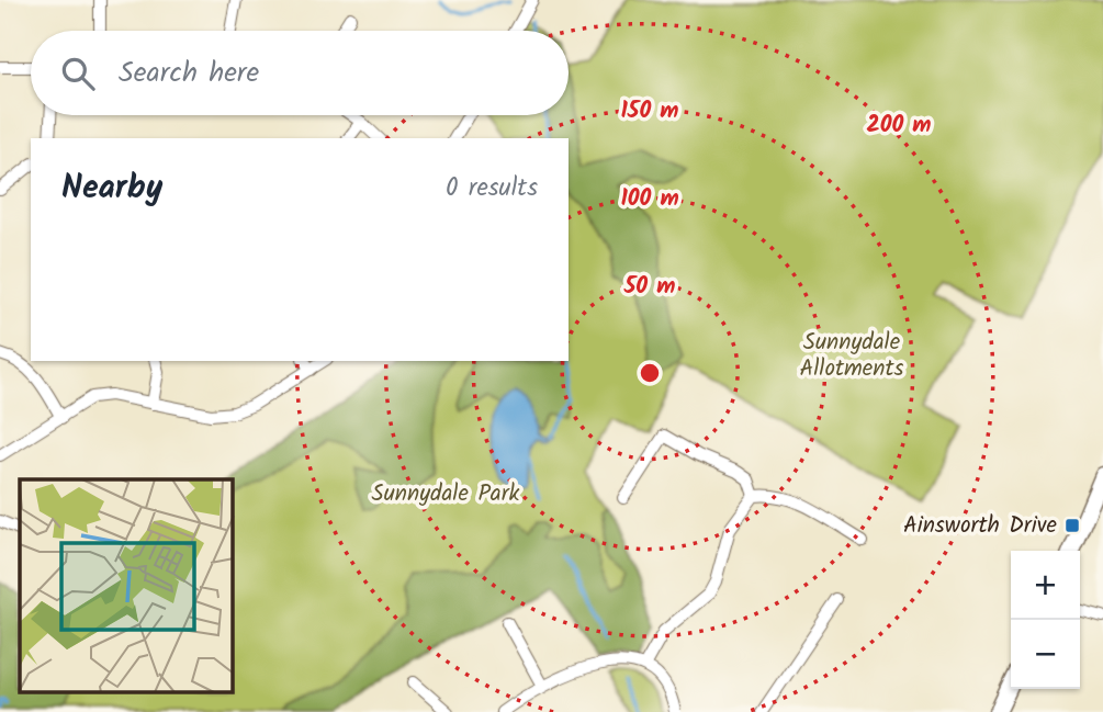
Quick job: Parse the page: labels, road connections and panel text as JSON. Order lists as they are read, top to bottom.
{
  "parks": ["Sunnydale Allotments", "Sunnydale Park"],
  "places": {
    "transit": ["Ainsworth Drive"]
  },
  "page": {
    "search": "Search here",
    "heading": ["Nearby", "0 results"],
    "map_buttons": ["+", "−"]
  },
  "rings": [
    "150 m",
    "200 m",
    "100 m",
    "50 m"
  ]
}
